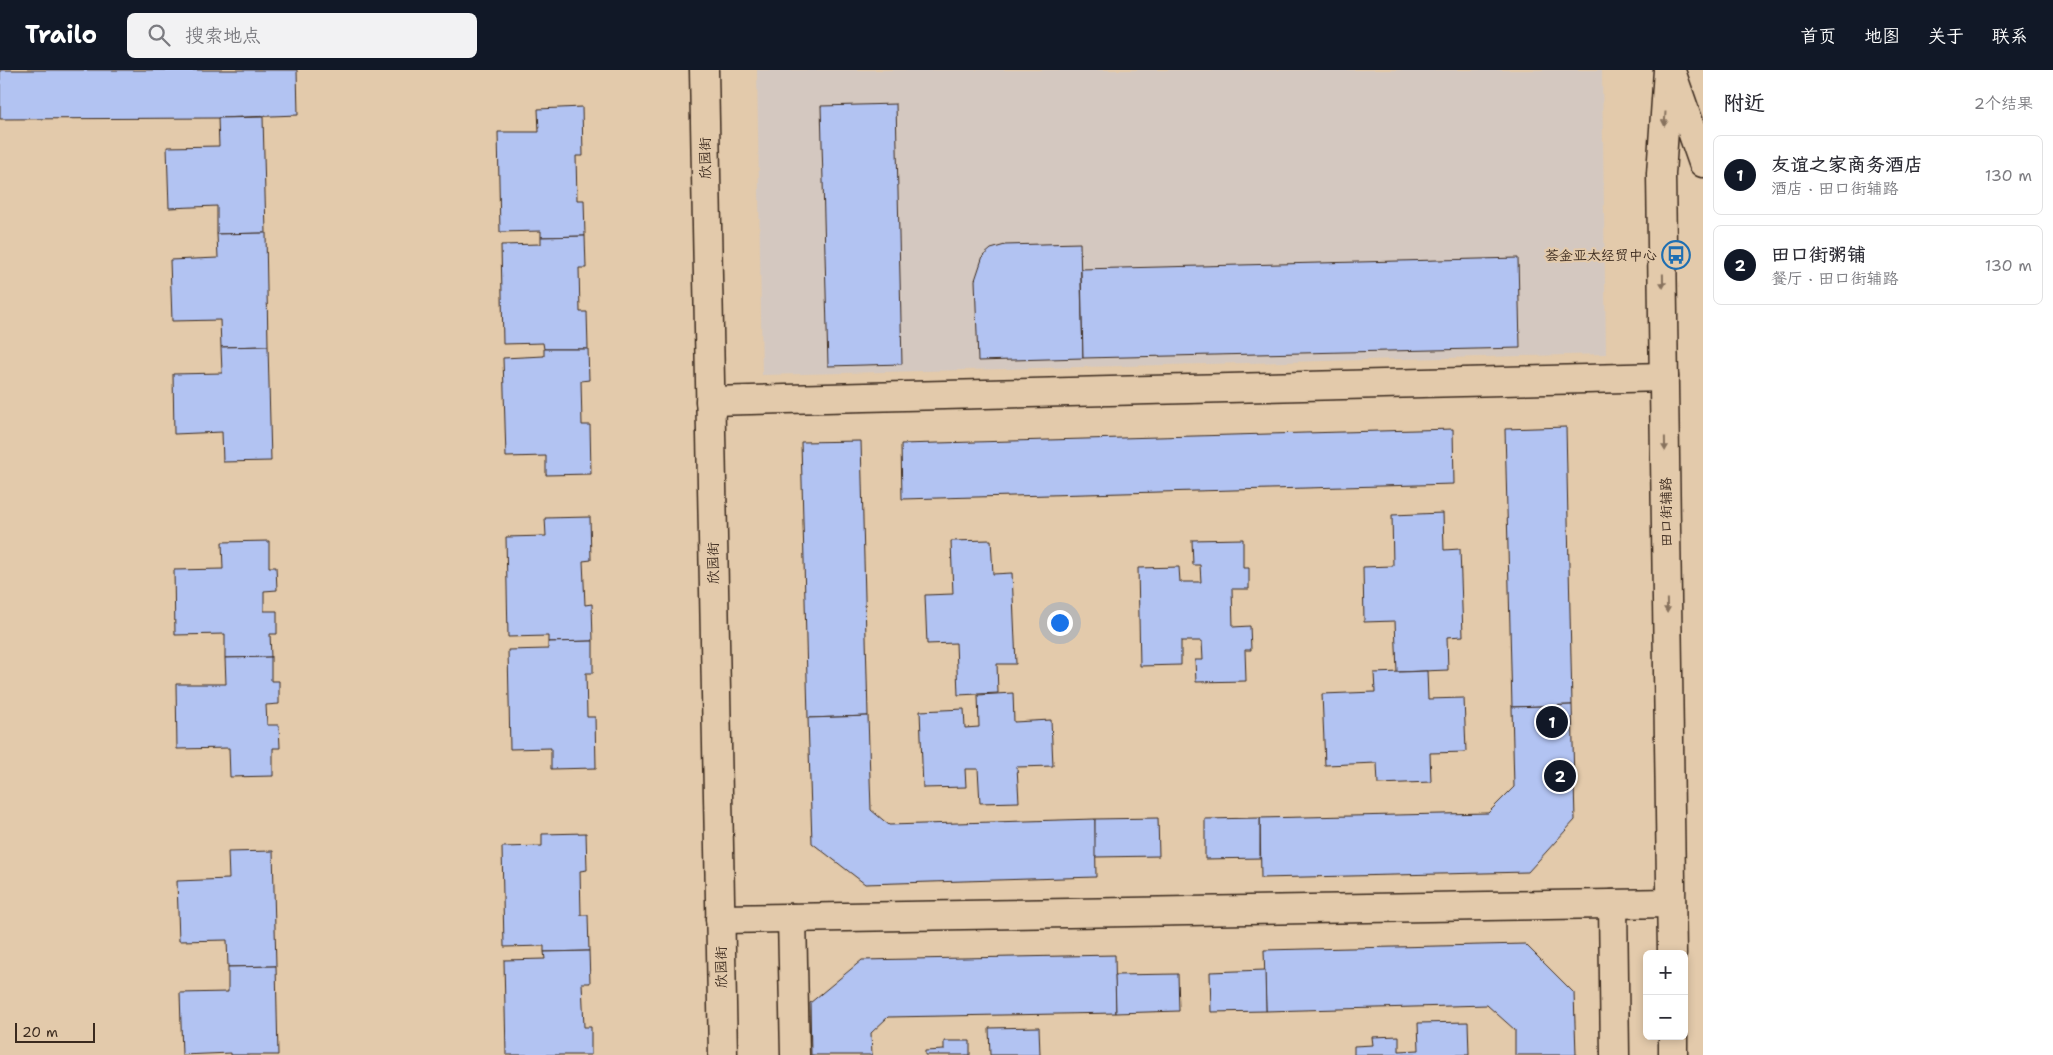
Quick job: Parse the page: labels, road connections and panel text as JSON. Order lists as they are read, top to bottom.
{
  "streets": {
    "street": ["欣园街", "田口街辅路"]
  },
  "one_way": ["田口街辅路"],
  "places": {
    "bus stop": ["荟金亚太经贸中心"]
  },
  "scale_bar": "20 m",
  "page": {
    "header": "Trailo",
    "search": "搜索地点",
    "nav": [
      "首页",
      "地图",
      "关于",
      "联系"
    ],
    "heading": ["附近", "2个结果"],
    "list": [
      {
        "mark": "1",
        "name": "友谊之家商务酒店",
        "note": "酒店 · 田口街辅路",
        "value": "130 m"
      },
      {
        "mark": "2",
        "name": "田口街粥铺",
        "note": "餐厅 · 田口街辅路",
        "value": "130 m"
      }
    ],
    "pins": ["1", "2"],
    "map_buttons": ["+", "−"],
    "scale": "20 m"
  }
}
